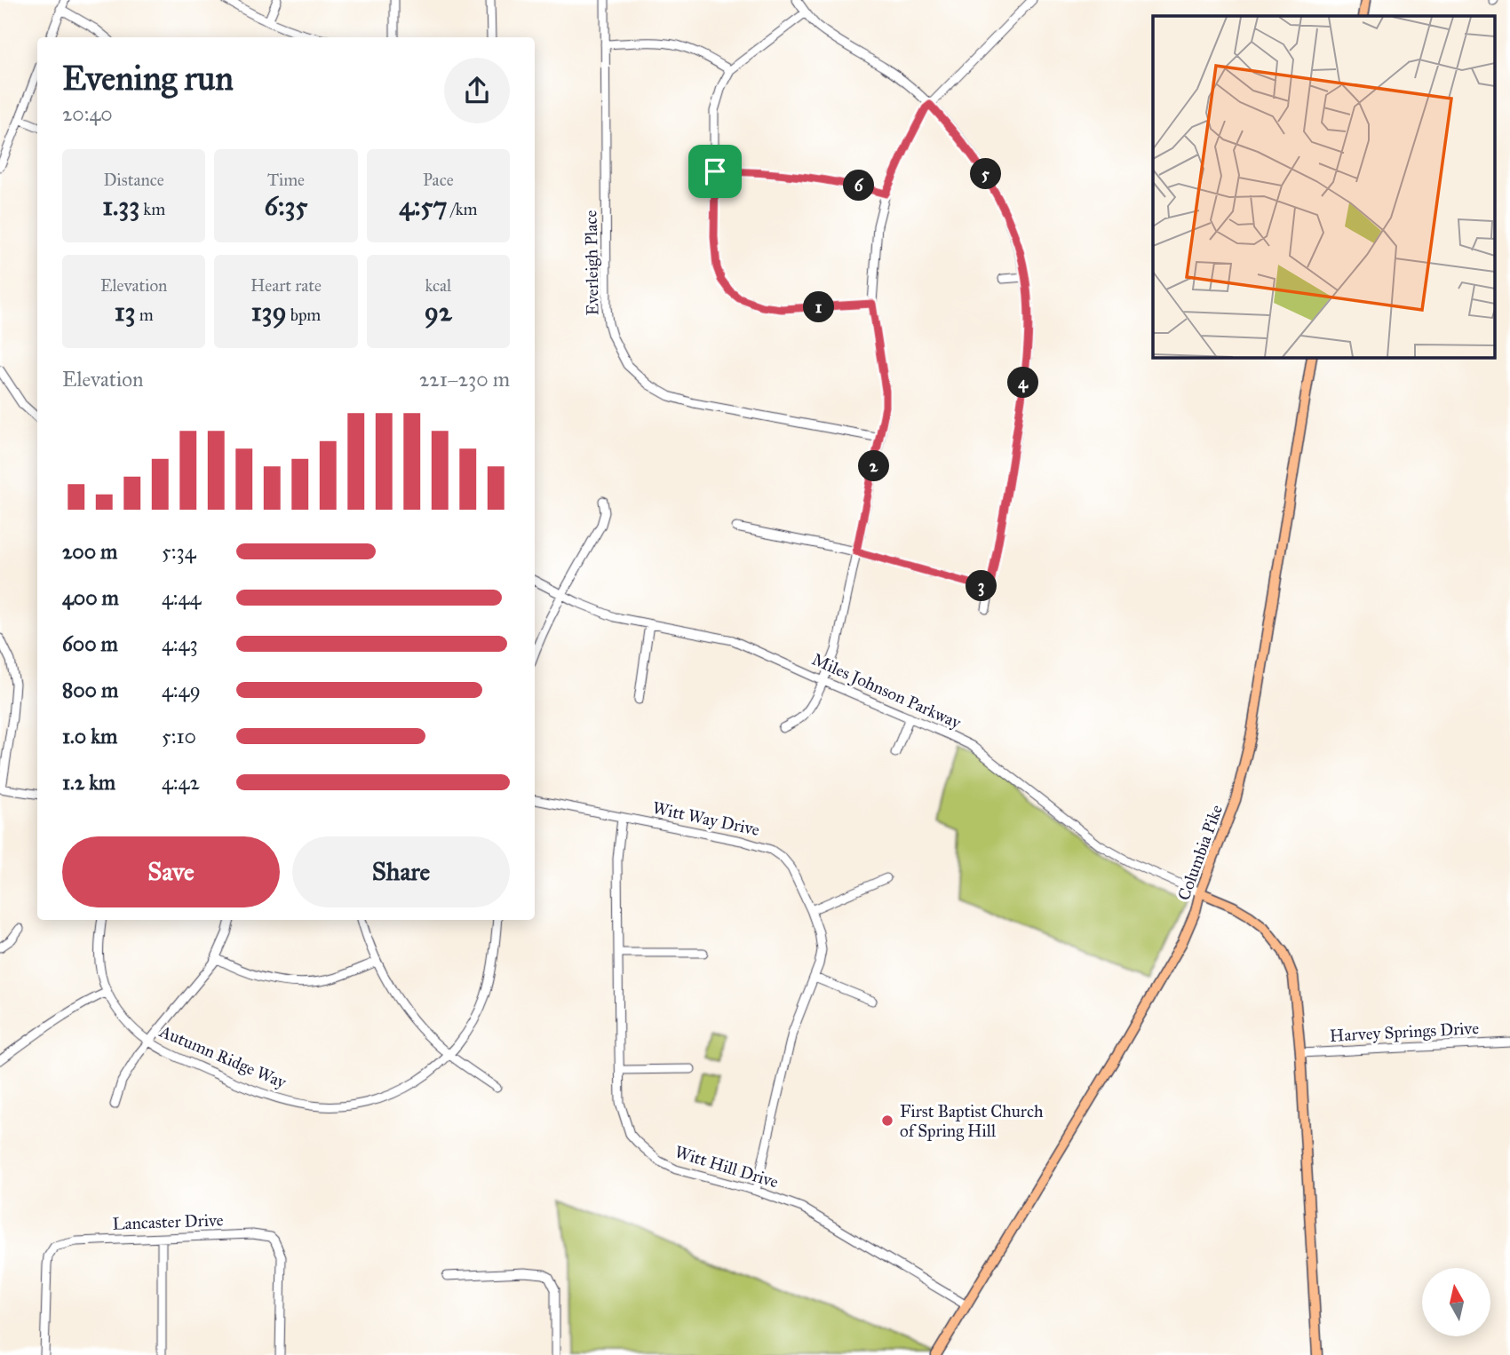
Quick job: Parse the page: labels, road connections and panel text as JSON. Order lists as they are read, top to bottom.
{
  "streets": {
    "main road": ["Columbia Pike"],
    "street": [
      "Everleigh Place",
      "Miles Johnson Parkway",
      "Witt Way Drive",
      "Harvey Springs Drive",
      "Autumn Ridge Way",
      "Witt Hill Drive",
      "Lancaster Drive"
    ]
  },
  "crossings": [
    ["Miles Johnson Parkway", "Columbia Pike"],
    ["Witt Way Drive", "Witt Hill Drive"],
    ["Columbia Pike", "Witt Hill Drive"]
  ],
  "places": ["First Baptist Church of Spring Hill"],
  "north": "top",
  "page": {
    "heading": ["Evening run", "20:40"],
    "stats": [
      ["Distance", "1.33 km"],
      ["Time", "6:35"],
      ["Pace", "4:57 /km"],
      ["Elevation", "13 m"],
      ["Heart rate", "139 bpm"],
      ["kcal", "92"]
    ],
    "pins": [
      "5",
      "6",
      "1",
      "4",
      "2",
      "3"
    ],
    "chart": ["Elevation", "221–230 m"],
    "list": [
      {
        "name": "200 m",
        "note": "5:34"
      },
      {
        "name": "400 m",
        "note": "4:44"
      },
      {
        "name": "600 m",
        "note": "4:43"
      },
      {
        "name": "800 m",
        "note": "4:49"
      },
      {
        "name": "1.0 km",
        "note": "5:10"
      },
      {
        "name": "1.2 km",
        "note": "4:42"
      }
    ],
    "buttons": ["Save", "Share"]
  }
}
